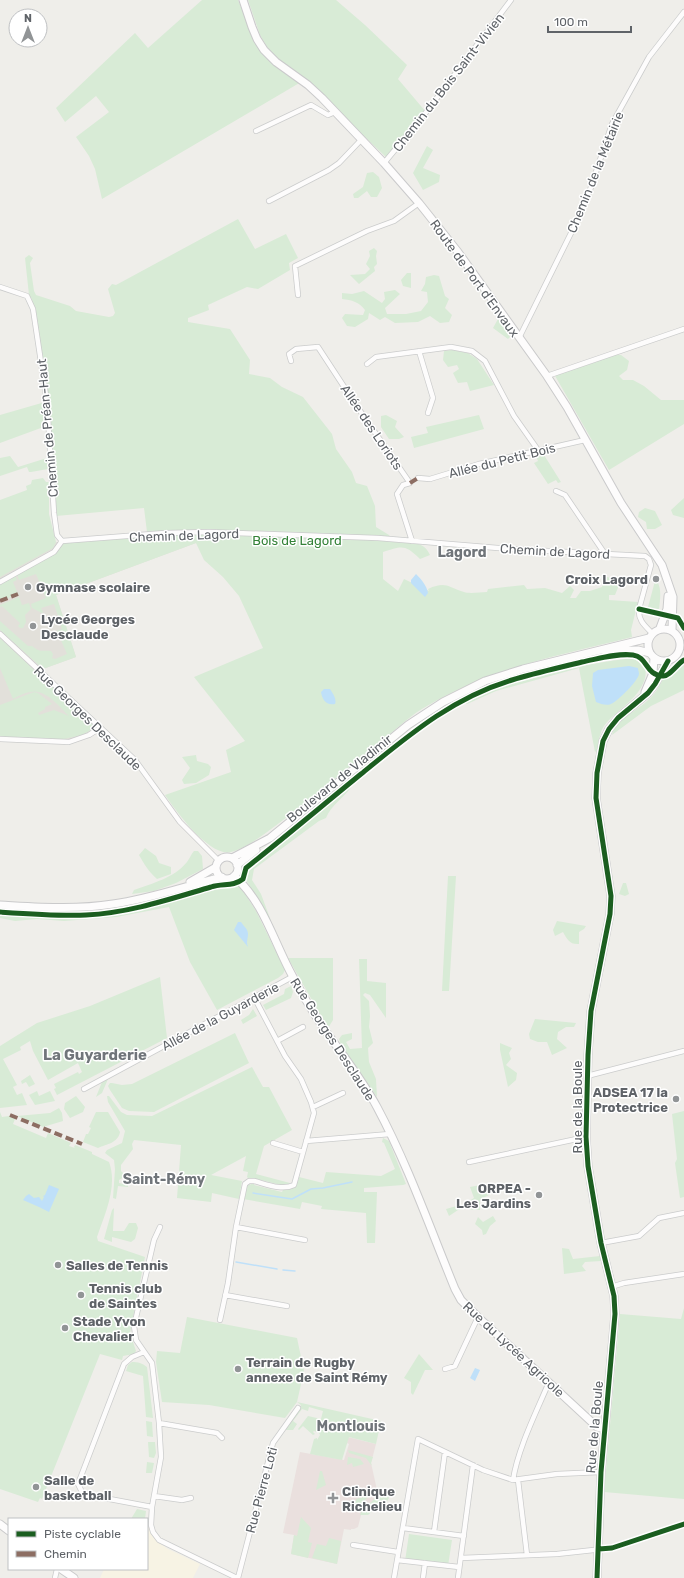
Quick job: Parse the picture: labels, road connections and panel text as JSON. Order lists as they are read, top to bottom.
{
  "streets": {
    "street": [
      "Chemin du Bois Saint-Vivien",
      "Chemin de la Métairie",
      "Route de Port d'Envaux",
      "Allée des Loriots",
      "Chemin de Préan-Haut",
      "Allée du Petit Bois",
      "Chemin de Lagord",
      "Rue Georges Desclaude",
      "Boulevard de Vladimir",
      "Allée de la Guyarderie",
      "Rue de la Boule",
      "Rue du Lycée Agricole",
      "Rue Pierre Loti"
    ]
  },
  "crossings": [
    ["Chemin du Bois Saint-Vivien", "Route de Port d'Envaux"],
    ["Chemin de la Métairie", "Route de Port d'Envaux"],
    ["Route de Port d'Envaux", "Allée du Petit Bois"],
    ["Route de Port d'Envaux", "Chemin de Lagord"],
    ["Route de Port d'Envaux", "Boulevard de Vladimir"],
    ["Route de Port d'Envaux", "Rue de la Boule"],
    ["Allée des Loriots", "Chemin de Lagord"],
    ["Chemin de Préan-Haut", "Chemin de Lagord"],
    ["Chemin de Lagord", "Boulevard de Vladimir"],
    ["Chemin de Lagord", "Rue de la Boule"],
    ["Rue Georges Desclaude", "Boulevard de Vladimir"],
    ["Rue Georges Desclaude", "Allée de la Guyarderie"],
    ["Rue Georges Desclaude", "Rue du Lycée Agricole"],
    ["Boulevard de Vladimir", "Rue de la Boule"],
    ["Rue de la Boule", "Rue du Lycée Agricole"]
  ],
  "districts": [
    "Lagord",
    "La Guyarderie",
    "Saint-Rémy",
    "Montlouis"
  ],
  "parks": ["Bois de Lagord"],
  "places": {
    "other": [
      "Croix Lagord",
      "Gymnase scolaire",
      "Lycée Georges Desclaude",
      "ADSEA 17 la Protectrice",
      "ORPEA - Les Jardins",
      "Salles de Tennis",
      "Tennis club de Saintes",
      "Stade Yvon Chevalier",
      "Terrain de Rugby annexe de Saint Rémy",
      "Salle de basketball"
    ],
    "health": ["Clinique Richelieu"]
  },
  "legend": ["Piste cyclable", "Chemin"],
  "scale_bar": "100 m",
  "north": "top"
}
